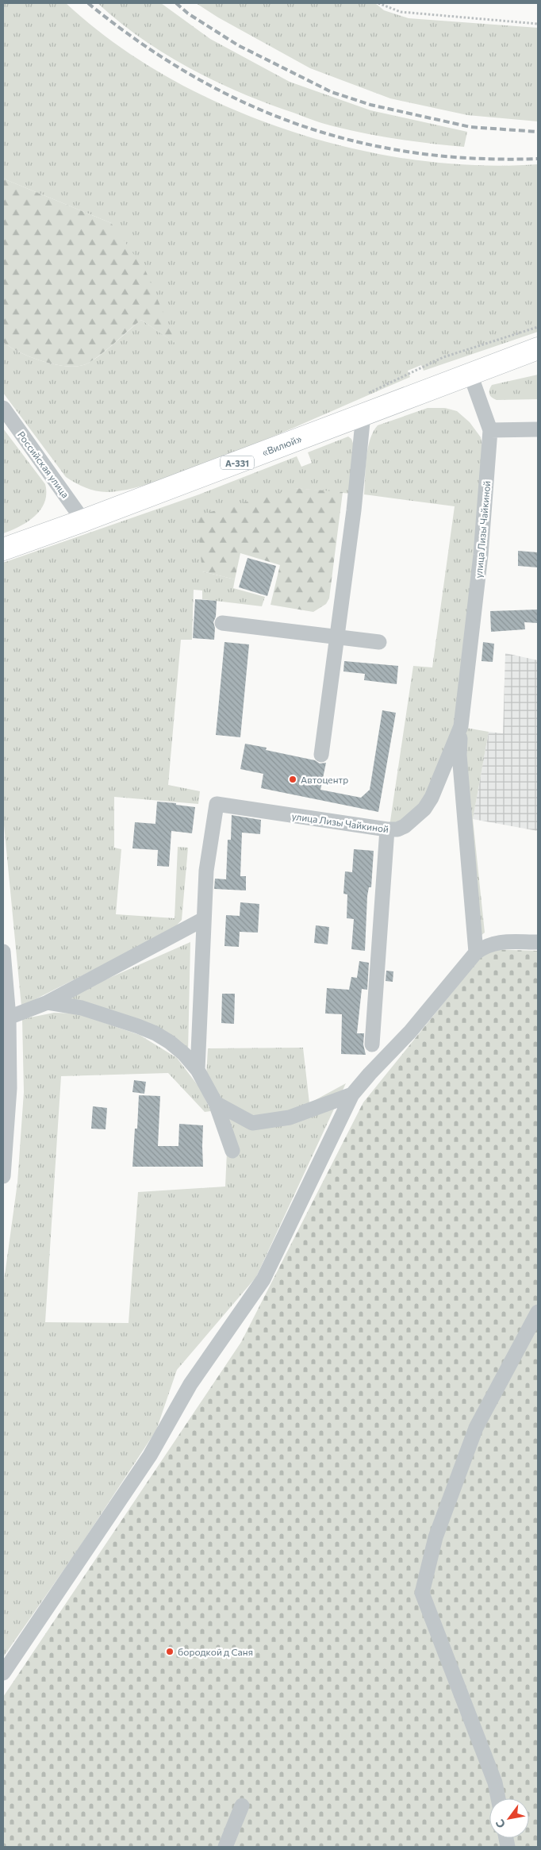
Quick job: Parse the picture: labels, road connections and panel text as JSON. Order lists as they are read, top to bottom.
{
  "streets": {
    "highway": ["«Вилюй»", "А-331"],
    "street": ["Российская улица", "улица Лизы Чайкиной"]
  },
  "crossings": [
    ["«Вилюй»", "Российская улица"]
  ],
  "places": ["Автоцентр", "бородкой д Саня"],
  "north": "bottom left"
}
